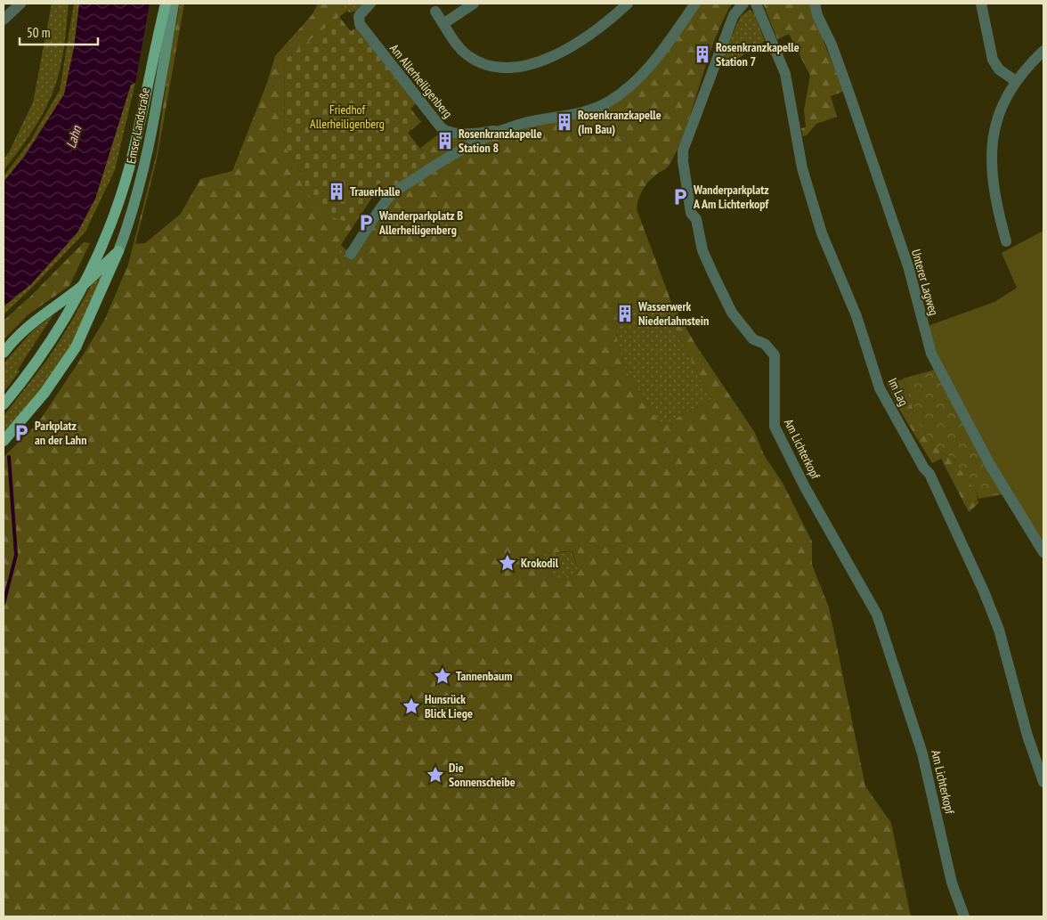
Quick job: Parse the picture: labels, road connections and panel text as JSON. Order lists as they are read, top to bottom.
{
  "streets": {
    "street": [
      "Am Allerheiligenberg",
      "Emser Landstraße",
      "Unterer Lagweg",
      "Im Lag",
      "Am Lichterkopf"
    ]
  },
  "water": ["Lahn"],
  "parks": ["Friedhof Allerheiligenberg"],
  "places": {
    "building": [
      "Rosenkranzkapelle Station 7",
      "Rosenkranzkapelle (Im Bau)",
      "Rosenkranzkapelle Station 8",
      "Trauerhalle",
      "Wasserwerk Niederlahnstein"
    ],
    "parking": ["Wanderparkplatz A Am Lichterkopf", "Wanderparkplatz B Allerheiligenberg", "Parkplatz an der Lahn"],
    "place": [
      "Krokodil",
      "Tannenbaum",
      "Hunsrück Blick Liege",
      "Die Sonnenscheibe"
    ]
  },
  "scale_bar": "50 m"
}
